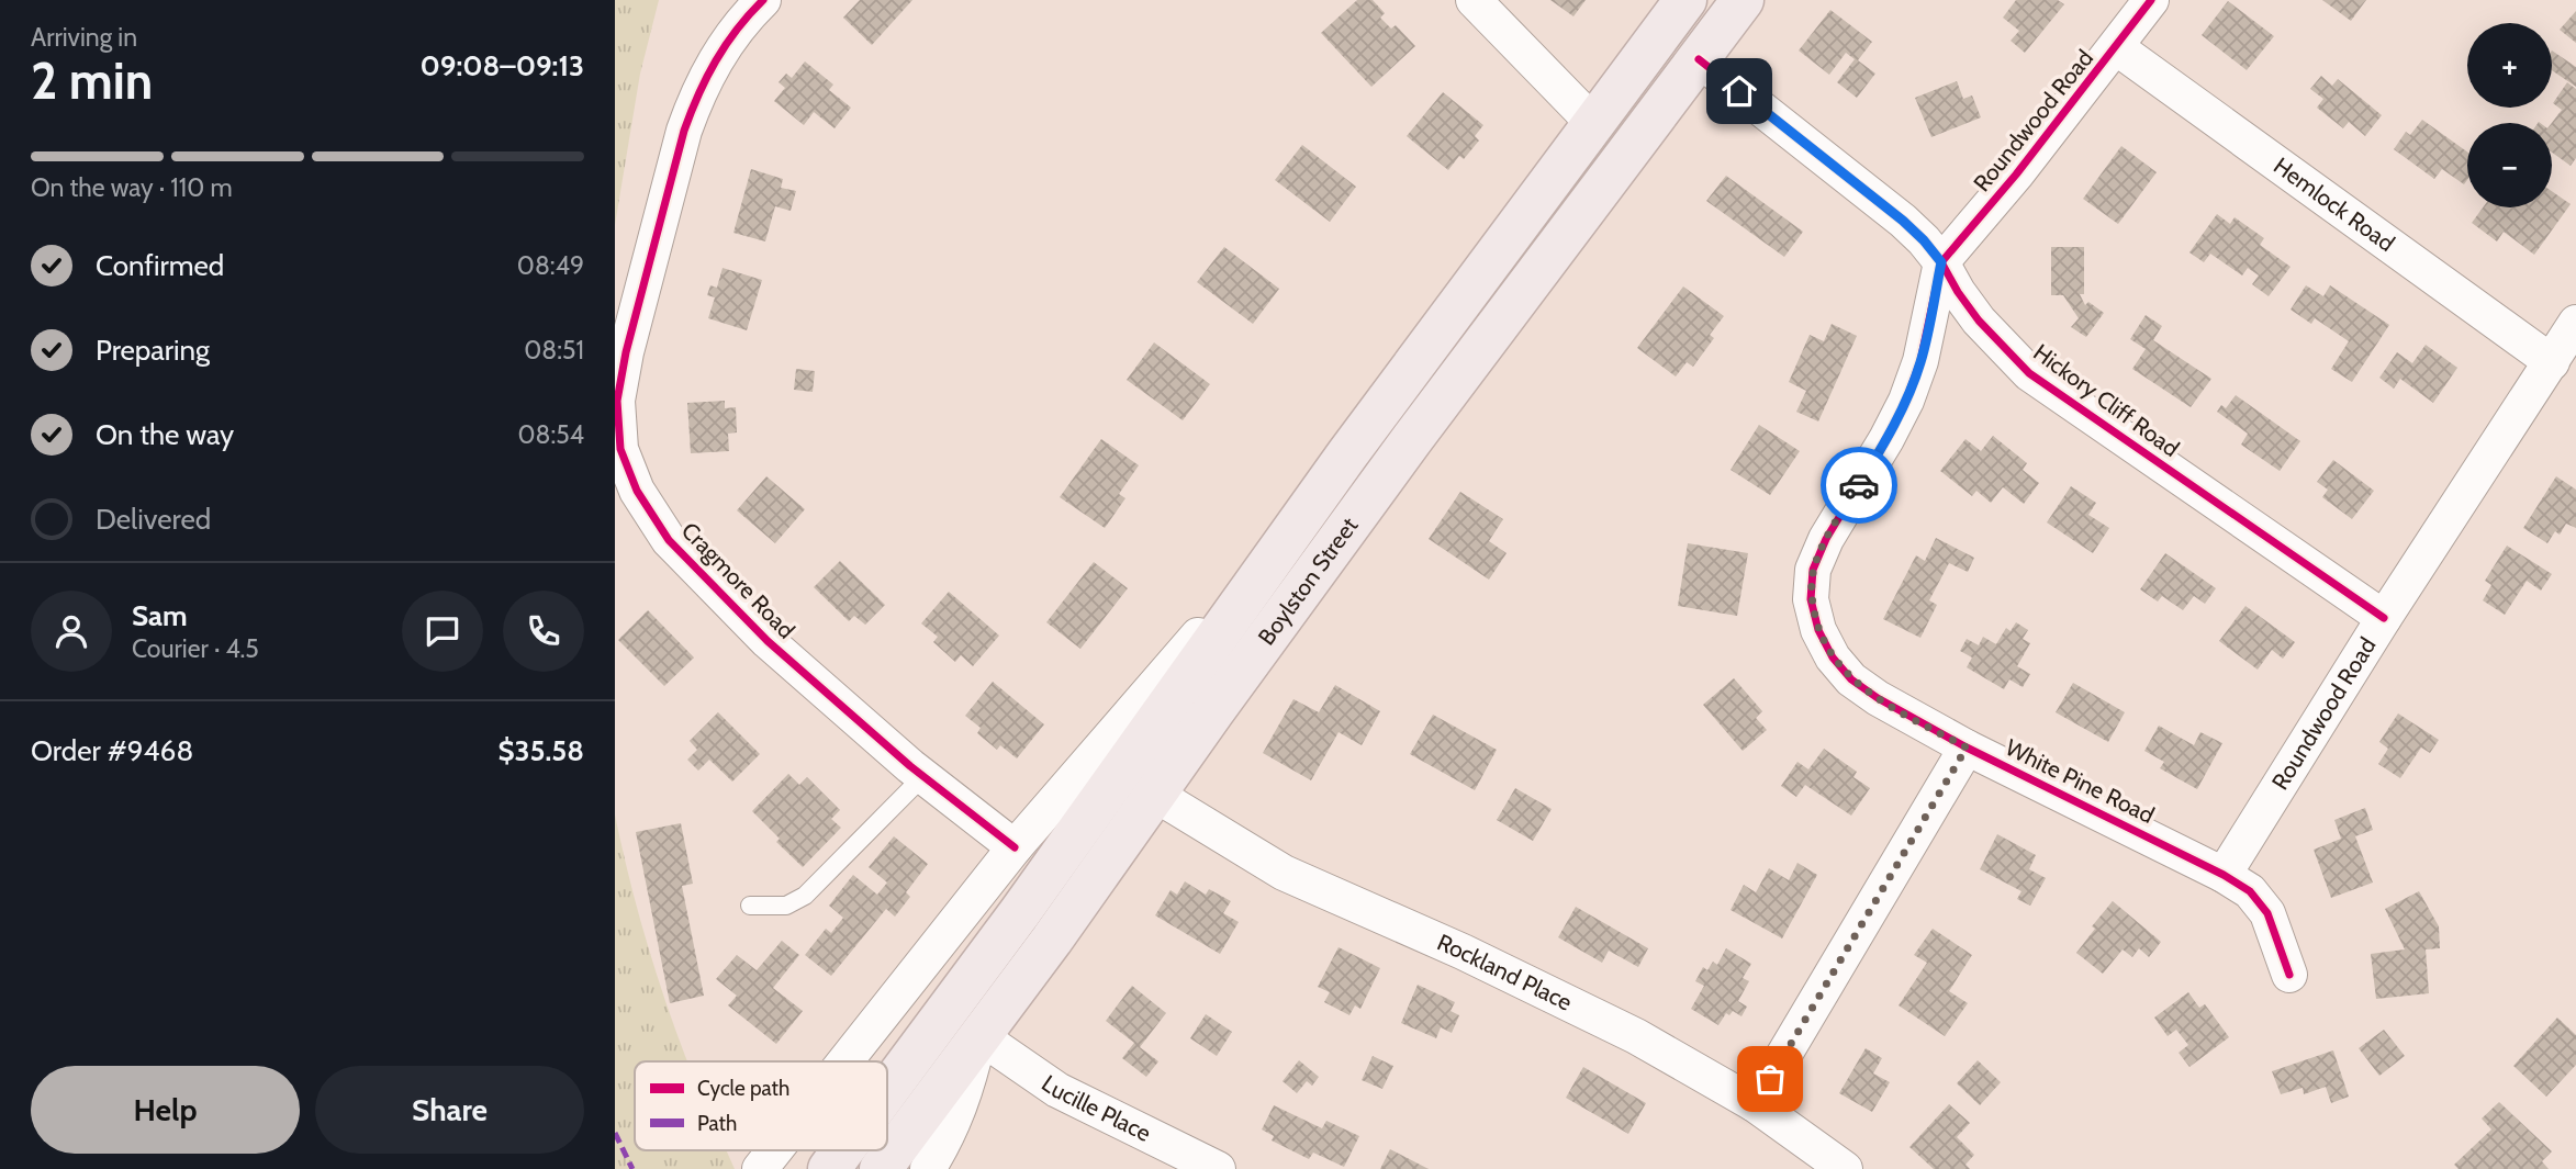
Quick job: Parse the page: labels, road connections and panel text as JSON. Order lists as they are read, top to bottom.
{
  "streets": {
    "highway": ["Boylston Street"],
    "street": [
      "Roundwood Road",
      "Hemlock Road",
      "Hickory Cliff Road",
      "Cragmore Road",
      "White Pine Road",
      "Rockland Place",
      "Lucille Place"
    ]
  },
  "crossings": [
    ["Roundwood Road", "Hemlock Road"],
    ["Roundwood Road", "Hickory Cliff Road"],
    ["Roundwood Road", "White Pine Road"],
    ["Hickory Cliff Road", "Boylston Street"],
    ["Hickory Cliff Road", "White Pine Road"],
    ["Boylston Street", "Rockland Place"],
    ["Boylston Street", "Lucille Place"]
  ],
  "legend": ["Cycle path", "Path"],
  "page": {
    "heading": ["2 min", "Arriving in", "09:08–09:13"],
    "panel": [
      "Sam",
      "Courier · 4.5",
      "Order #9468",
      "$35.58"
    ],
    "map_buttons": ["+", "−"],
    "bar": "On the way · 110 m",
    "list": [
      ["Confirmed", "08:49"],
      ["Preparing", "08:51"],
      ["On the way", "08:54"],
      "Delivered"
    ],
    "buttons": ["Help", "Share"]
  }
}
